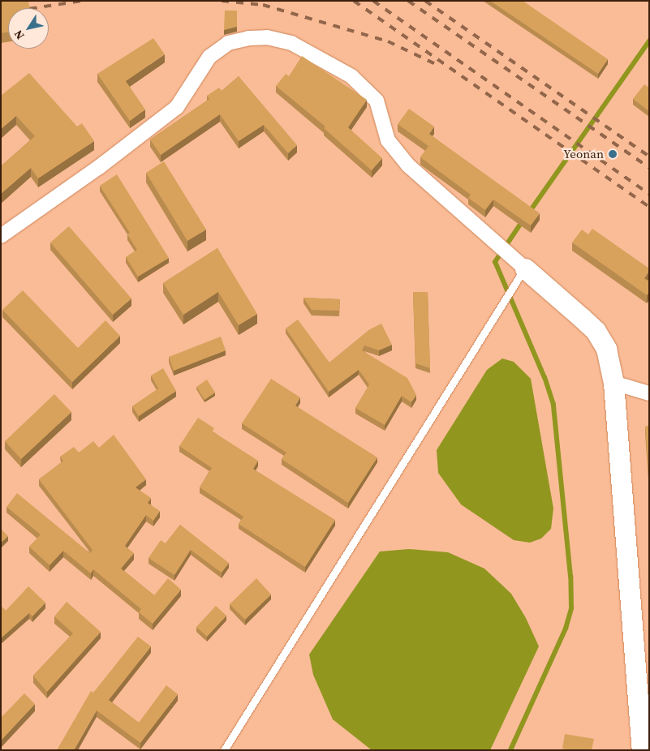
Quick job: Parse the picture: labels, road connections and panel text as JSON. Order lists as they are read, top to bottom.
{
  "places": ["Yeonan"],
  "north": "bottom left"
}
